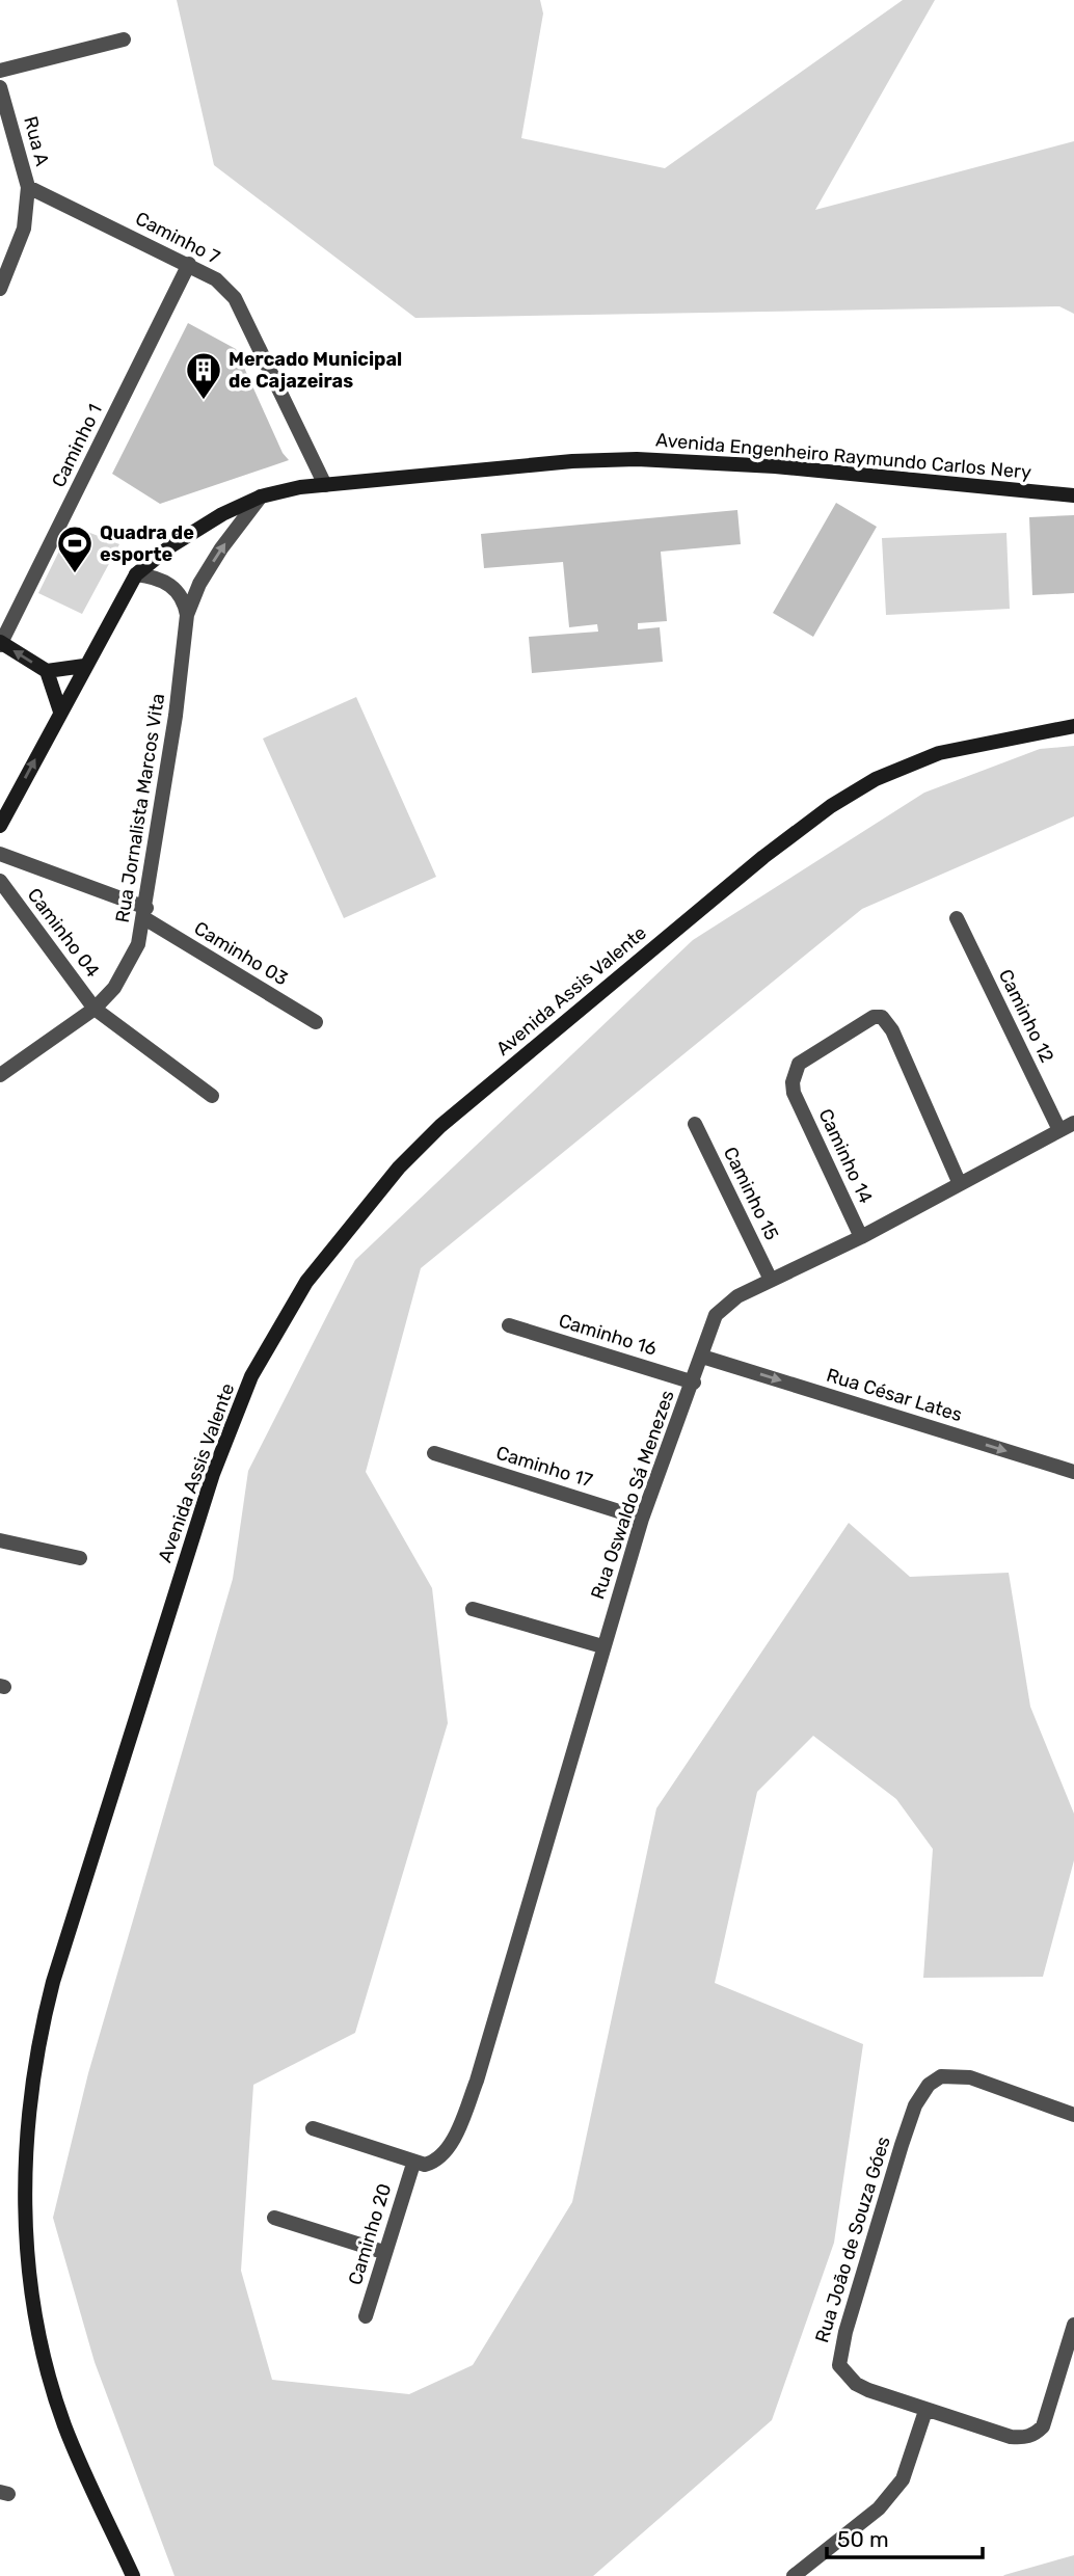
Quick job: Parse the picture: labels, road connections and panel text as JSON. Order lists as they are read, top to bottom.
{
  "streets": {
    "main road": ["Avenida Engenheiro Raymundo Carlos Nery", "Avenida Assis Valente"],
    "street": [
      "Rua A",
      "Caminho 7",
      "Caminho 1",
      "Rua Jornalista Marcos Vita",
      "Caminho 04",
      "Caminho 03",
      "Caminho 12",
      "Caminho 14",
      "Caminho 15",
      "Caminho 16",
      "Rua César Lates",
      "Caminho 17",
      "Rua Oswaldo Sá Menezes",
      "Caminho 20",
      "Rua João de Souza Góes"
    ]
  },
  "crossings": [
    ["Rua A", "Caminho 7"],
    ["Caminho 7", "Caminho 1"],
    ["Caminho 7", "Avenida Engenheiro Raymundo Carlos Nery"],
    ["Avenida Engenheiro Raymundo Carlos Nery", "Rua Jornalista Marcos Vita"],
    ["Rua Jornalista Marcos Vita", "Caminho 04"],
    ["Rua Jornalista Marcos Vita", "Caminho 03"],
    ["Caminho 12", "Rua Oswaldo Sá Menezes"],
    ["Caminho 14", "Rua Oswaldo Sá Menezes"],
    ["Caminho 15", "Rua Oswaldo Sá Menezes"],
    ["Caminho 16", "Rua Oswaldo Sá Menezes"],
    ["Rua César Lates", "Rua Oswaldo Sá Menezes"],
    ["Caminho 17", "Rua Oswaldo Sá Menezes"],
    ["Rua Oswaldo Sá Menezes", "Caminho 20"]
  ],
  "one_way": ["Rua César Lates"],
  "places": {
    "building": ["Mercado Municipal de Cajazeiras"],
    "sports": ["Quadra de esporte"]
  },
  "scale_bar": "50 m"
}
